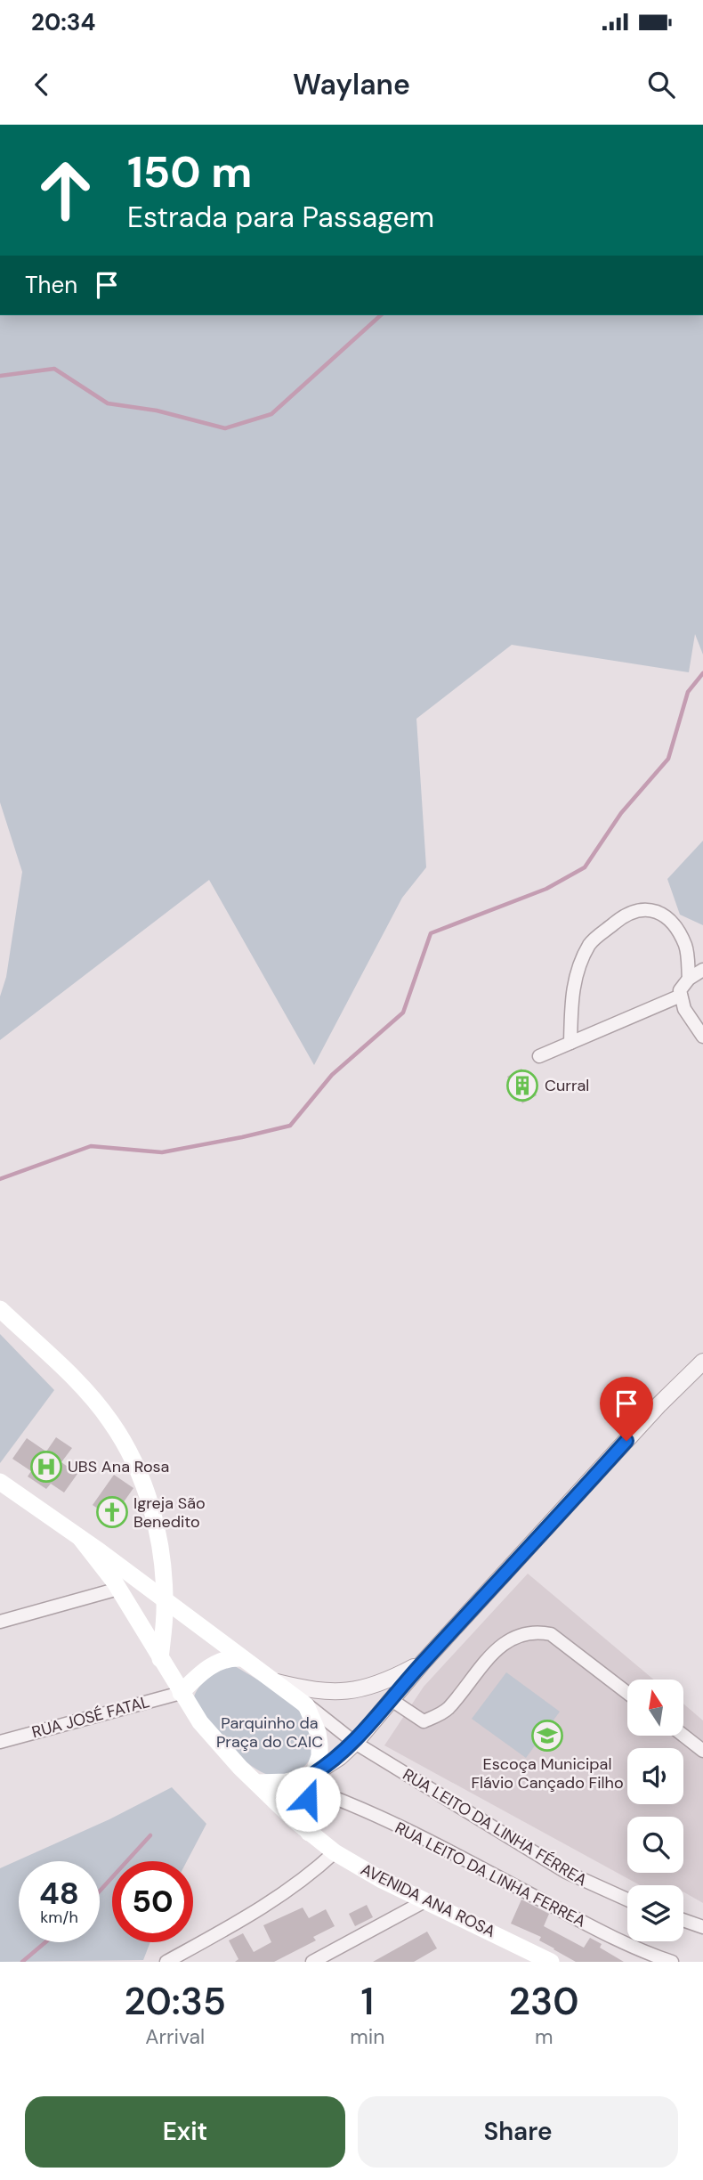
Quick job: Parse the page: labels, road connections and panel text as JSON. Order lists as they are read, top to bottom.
{
  "streets": {
    "main road": ["AVENIDA ANA ROSA"],
    "street": ["RUA JOSÉ FATAL", "RUA LEITO DA LINHA FÉRREA", "RUA LEITO DA LINHA FERREA"]
  },
  "crossings": [
    ["RUA JOSÉ FATAL", "AVENIDA ANA ROSA"]
  ],
  "parks": ["Parquinho da Praça do CAIC"],
  "places": {
    "building": ["Curral"],
    "hospital": ["UBS Ana Rosa"],
    "church": ["Igreja São Benedito"],
    "school or university": ["Escoça Municipal Flávio Cançado Filho"]
  },
  "north": "top",
  "page": {
    "status": "20:34",
    "header": "Waylane",
    "turn": ["150 m", "Estrada para Passagem"],
    "then": "Then",
    "speed": "48 km/h",
    "limit": "50",
    "eta": [
      "20:35",
      "Arrival",
      "1",
      "min",
      "230",
      "m"
    ],
    "buttons": ["Exit", "Share"]
  }
}
